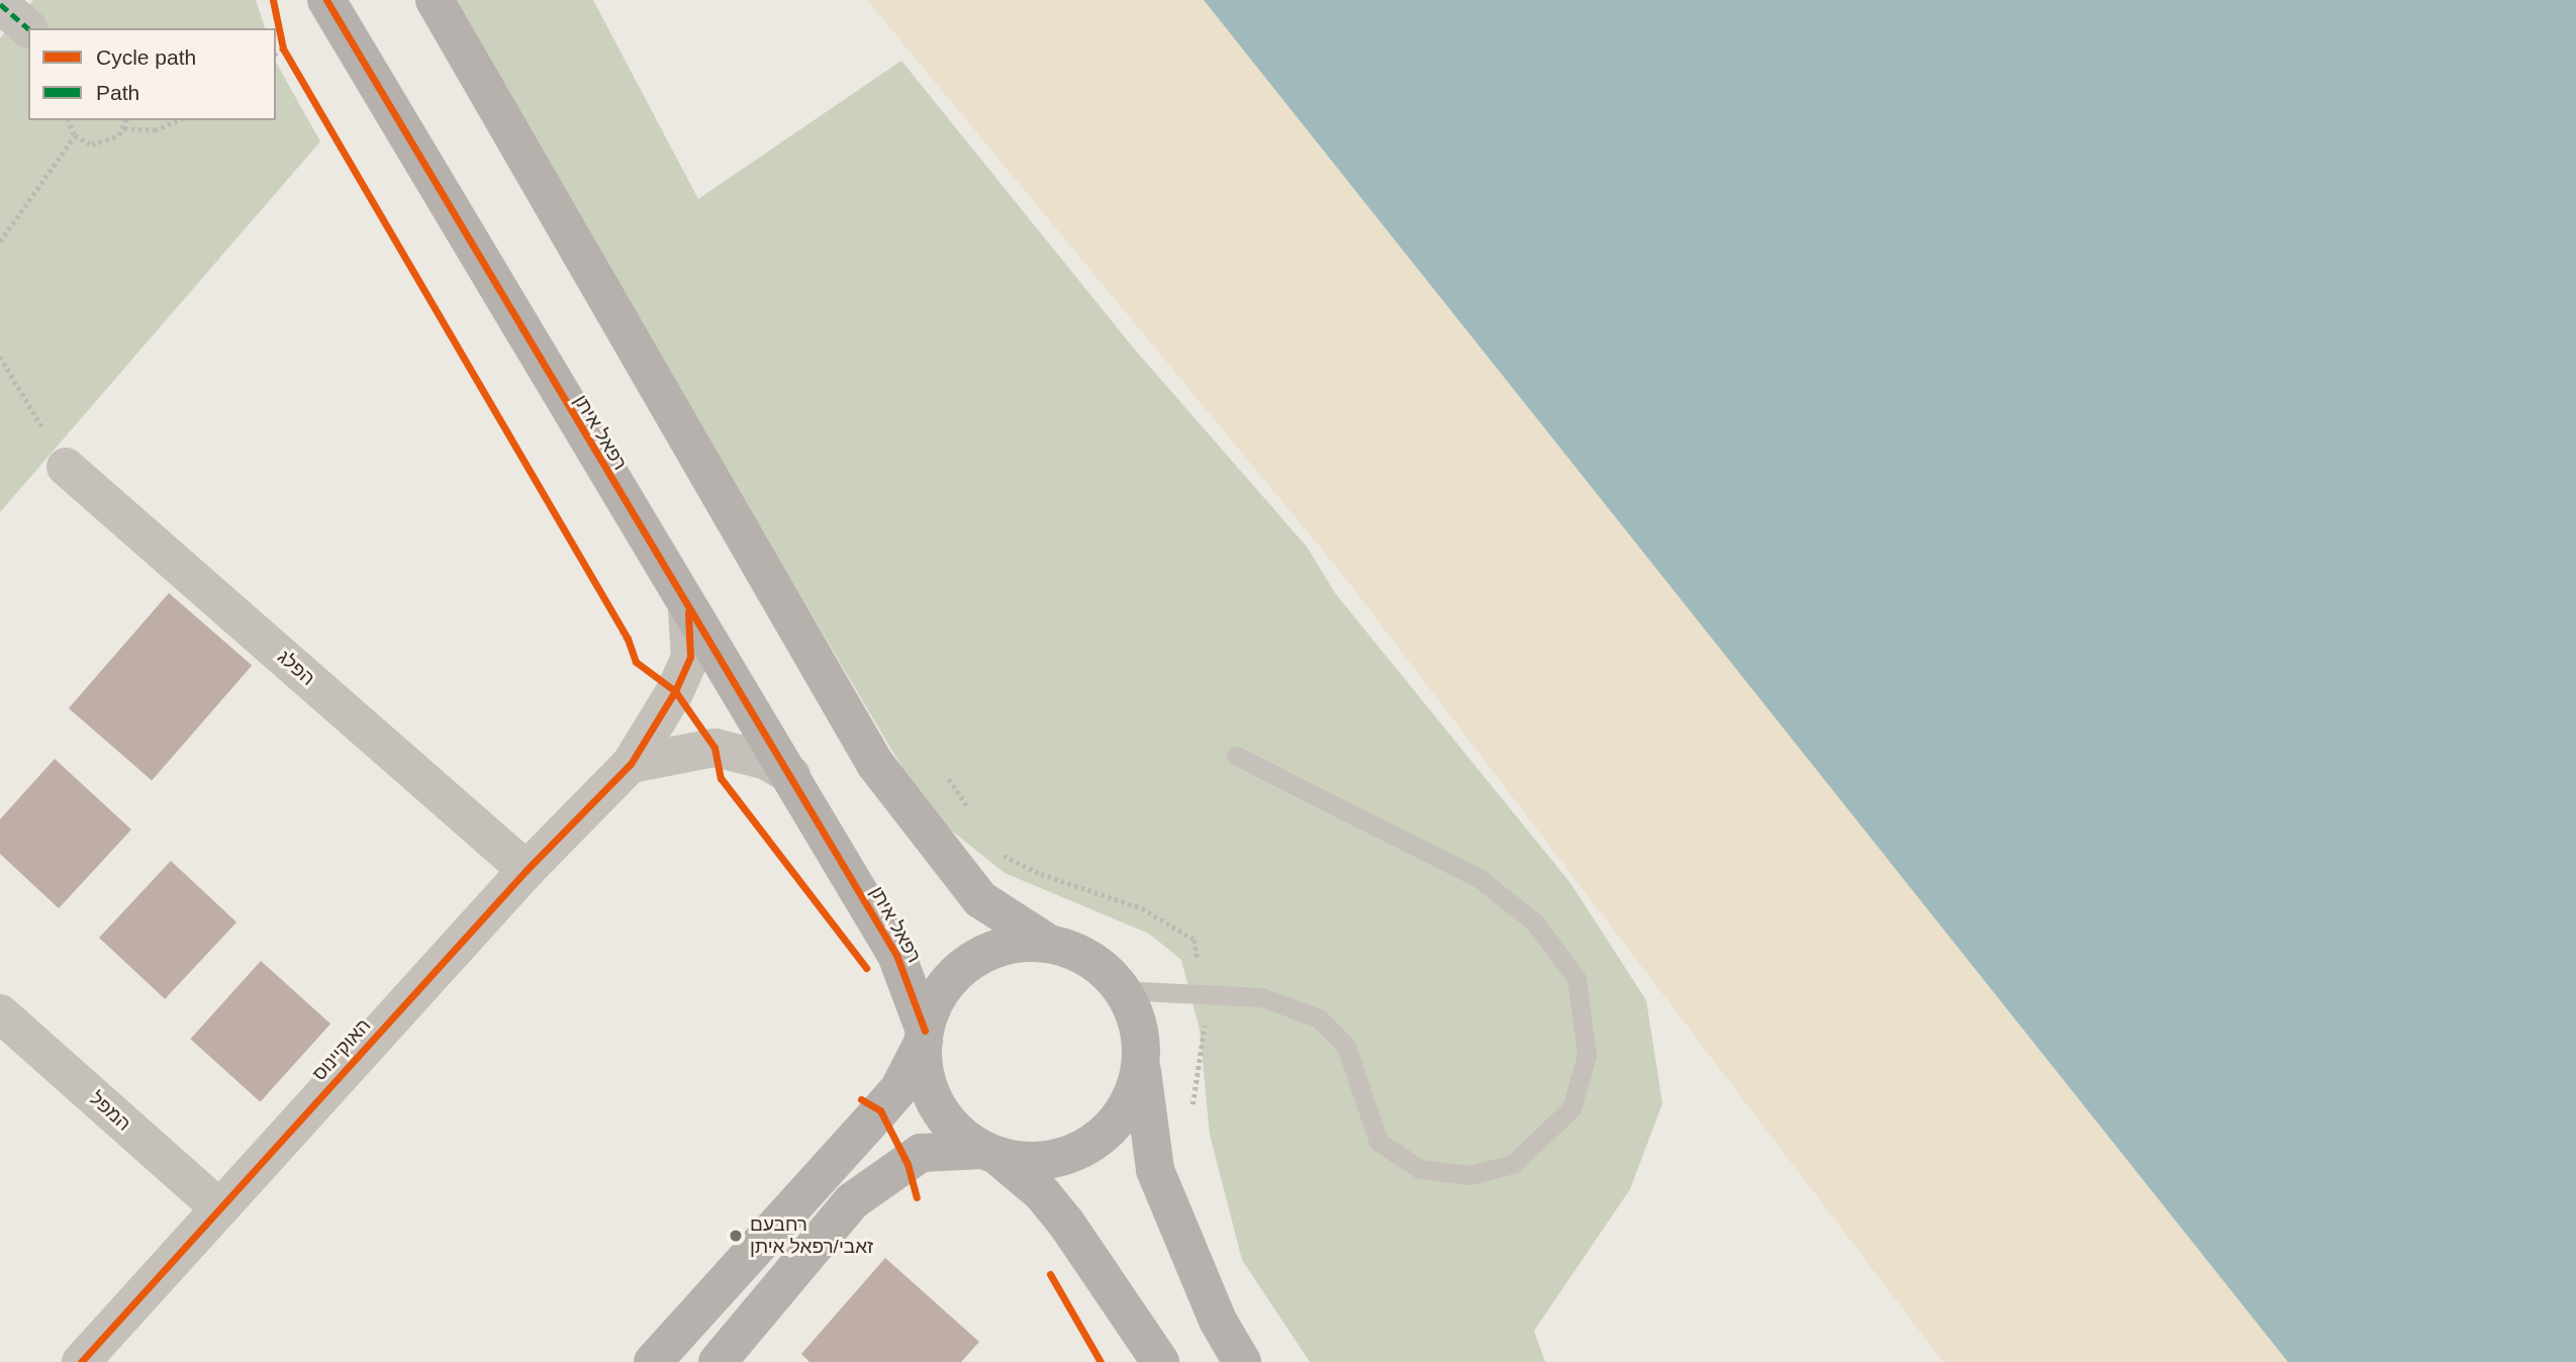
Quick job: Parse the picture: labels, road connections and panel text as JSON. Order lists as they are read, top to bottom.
{
  "streets": {
    "street": [
      "רפאל איתן",
      "הפלג",
      "האוקיינוס",
      "המפל"
    ]
  },
  "crossings": [
    ["רפאל איתן", "האוקיינוס"],
    ["הפלג", "האוקיינוס"],
    ["האוקיינוס", "המפל"]
  ],
  "places": ["רחבעם זאבי/רפאל איתן"],
  "legend": ["Cycle path", "Path"]
}
